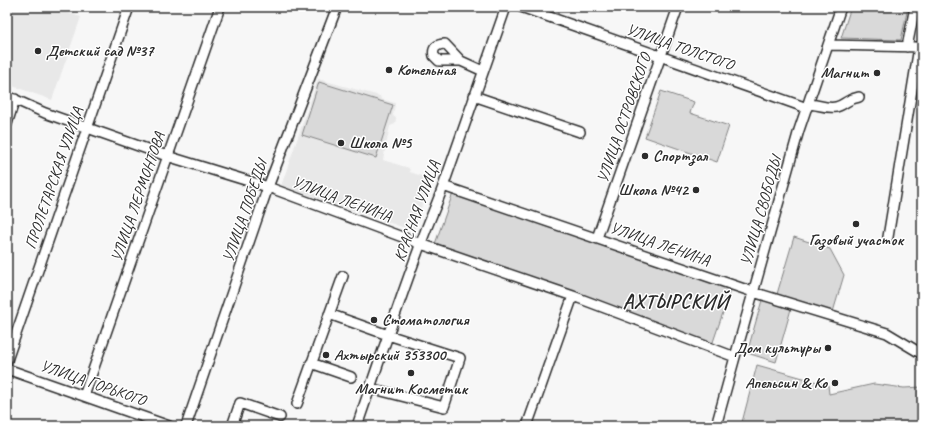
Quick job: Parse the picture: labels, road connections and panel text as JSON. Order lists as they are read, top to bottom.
{
  "streets": {
    "street": [
      "УЛИЦА ТОЛСТОГО",
      "УЛИЦА ОСТРОВСКОГО",
      "ПРОЛЕТАРСКАЯ УЛИЦА",
      "УЛИЦА ЛЕРМОНТОВА",
      "УЛИЦА ЛЕНИНА",
      "УЛИЦА ПОБЕДЫ",
      "КРАСНАЯ УЛИЦА",
      "УЛИЦА СВОБОДЫ",
      "УЛИЦА ГОРЬКОГО"
    ]
  },
  "crossings": [
    ["УЛИЦА ТОЛСТОГО", "УЛИЦА ОСТРОВСКОГО"],
    ["УЛИЦА ТОЛСТОГО", "УЛИЦА СВОБОДЫ"],
    ["УЛИЦА ОСТРОВСКОГО", "УЛИЦА ЛЕНИНА"],
    ["ПРОЛЕТАРСКАЯ УЛИЦА", "УЛИЦА ЛЕНИНА"],
    ["УЛИЦА ЛЕРМОНТОВА", "УЛИЦА ЛЕНИНА"],
    ["УЛИЦА ЛЕРМОНТОВА", "УЛИЦА ГОРЬКОГО"],
    ["УЛИЦА ЛЕНИНА", "УЛИЦА ПОБЕДЫ"],
    ["УЛИЦА ЛЕНИНА", "КРАСНАЯ УЛИЦА"],
    ["УЛИЦА ЛЕНИНА", "УЛИЦА СВОБОДЫ"]
  ],
  "districts": ["АХТЫРСКИЙ"],
  "places": [
    "Детский сад №37",
    "Котельная",
    "Магнит",
    "Школа №5",
    "Спортзал",
    "Школа №42",
    "Газовый участок",
    "Стоматология",
    "Дом культуры",
    "Ахтырский 353300",
    "Магнит Косметик",
    "Апельсин & Ко"
  ]
}
